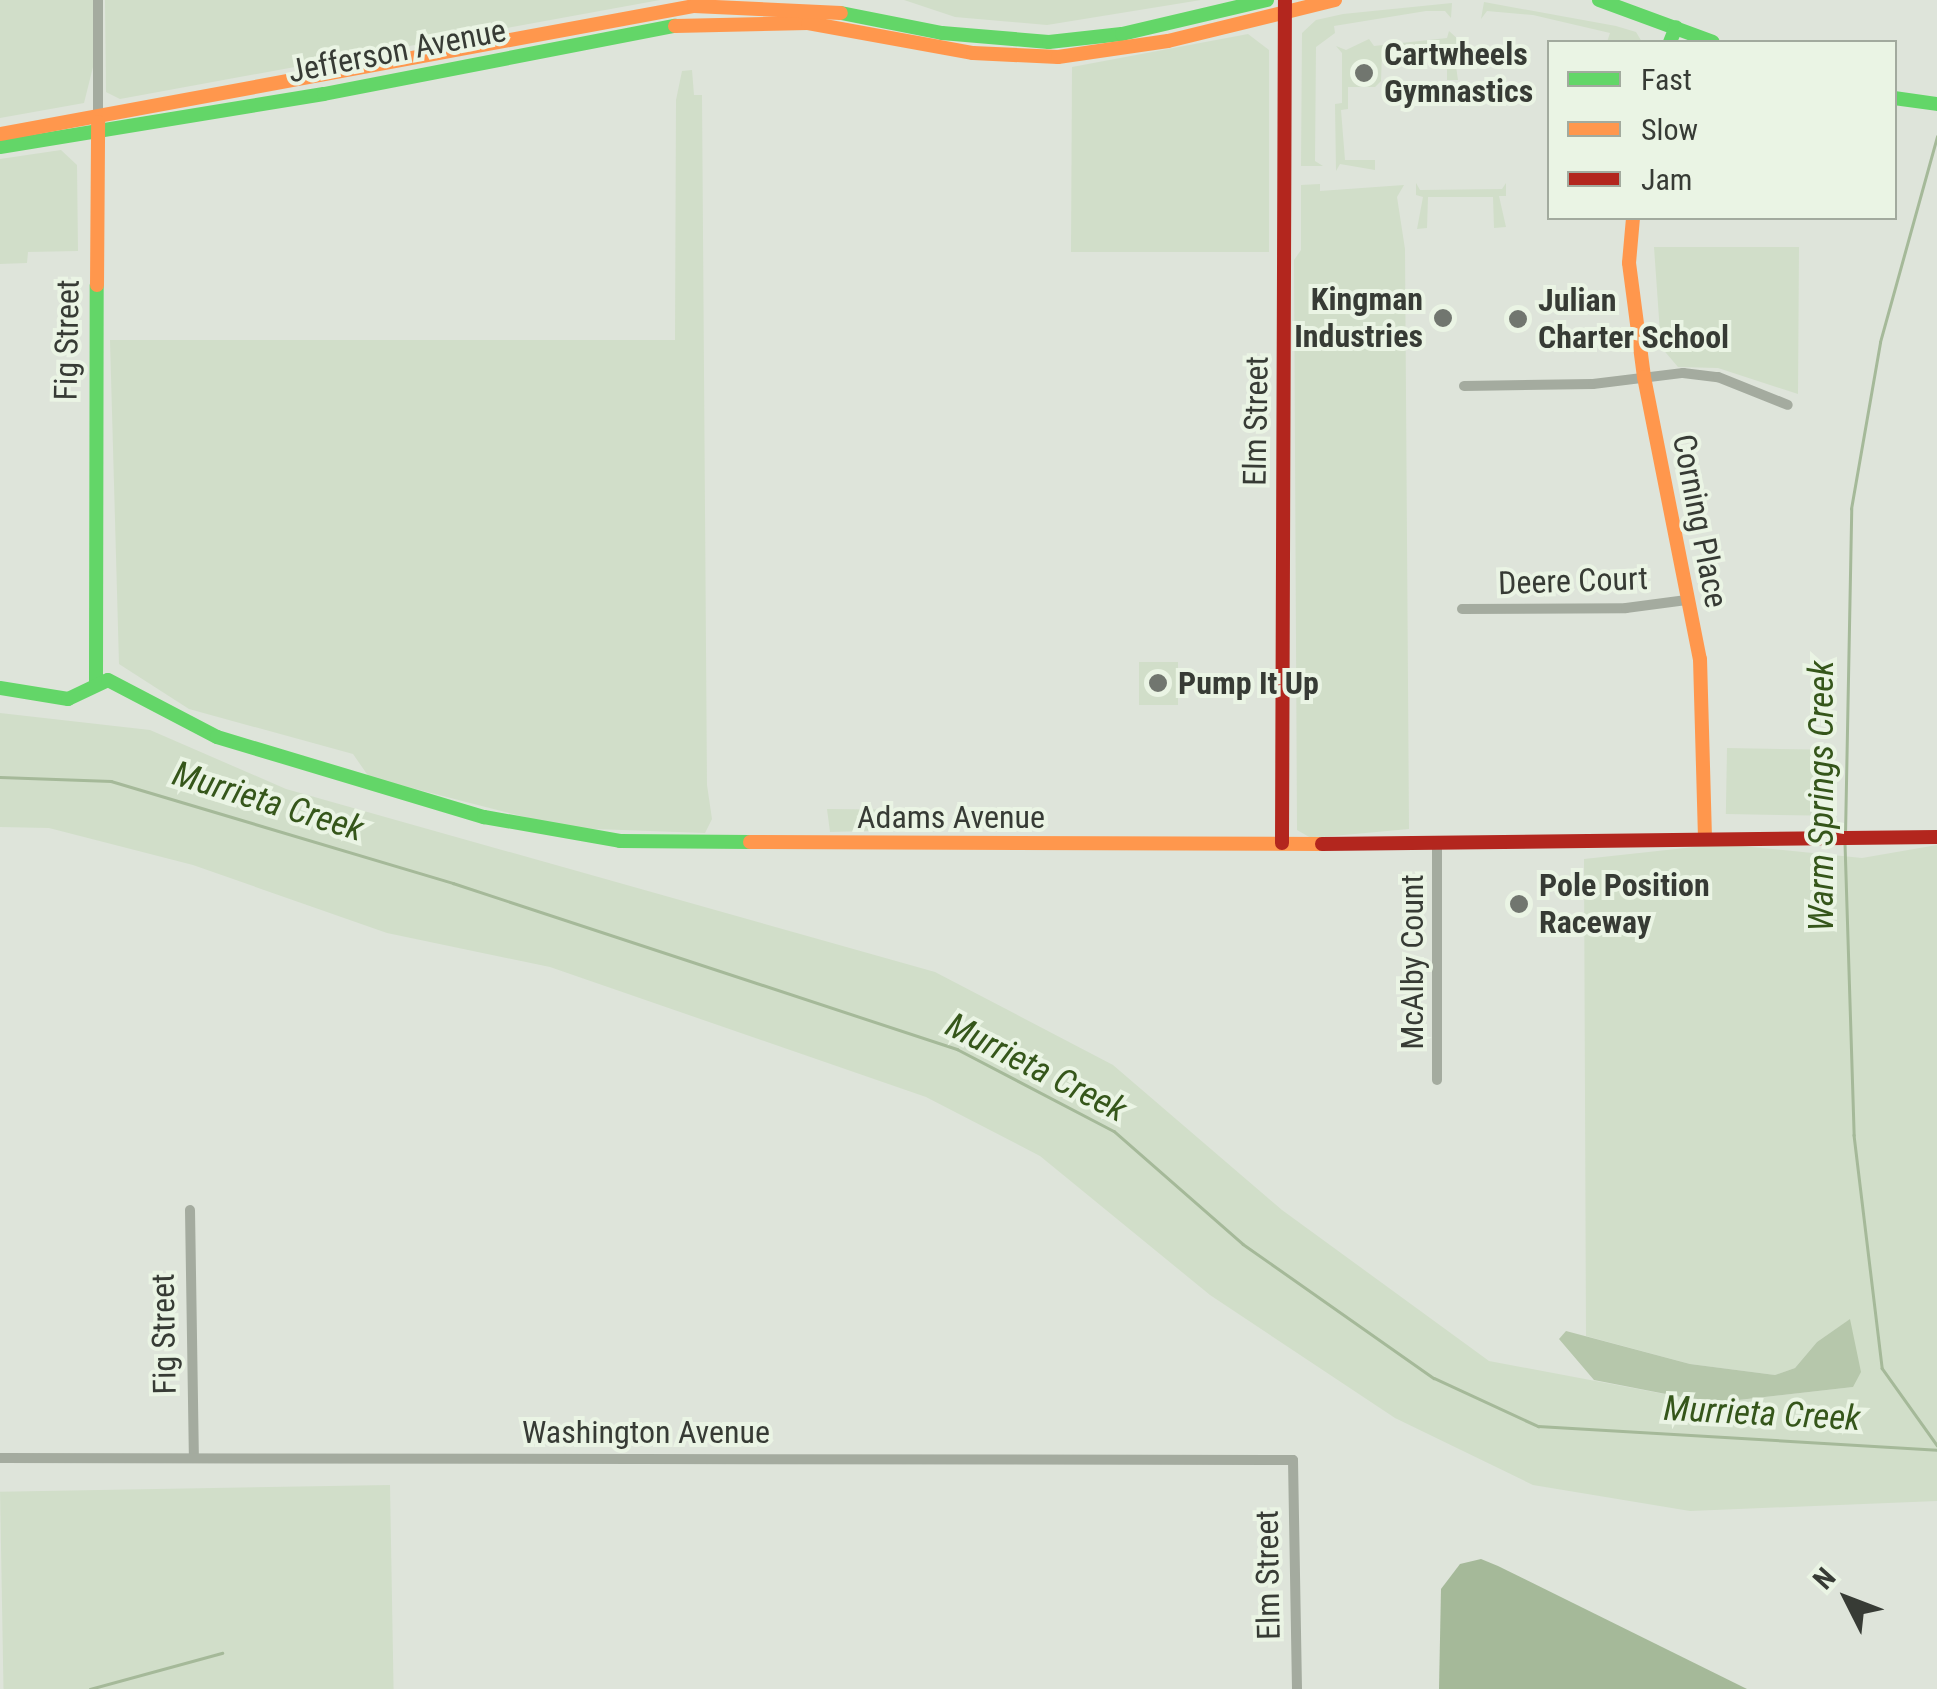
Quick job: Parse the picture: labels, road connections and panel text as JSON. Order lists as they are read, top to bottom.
{
  "streets": {
    "street": [
      "Jefferson Avenue",
      "Fig Street",
      "Elm Street",
      "Corning Place",
      "Deere Court",
      "Adams Avenue",
      "McAlby Count",
      "Washington Avenue"
    ]
  },
  "crossings": [
    ["Jefferson Avenue", "Fig Street"],
    ["Jefferson Avenue", "Elm Street"],
    ["Fig Street", "Adams Avenue"],
    ["Fig Street", "Washington Avenue"],
    ["Elm Street", "Adams Avenue"],
    ["Elm Street", "Washington Avenue"],
    ["Corning Place", "Deere Court"],
    ["Corning Place", "Adams Avenue"],
    ["Adams Avenue", "McAlby Count"]
  ],
  "water": ["Warm Springs Creek", "Murrieta Creek"],
  "places": [
    "Cartwheels Gymnastics",
    "Kingman Industries",
    "Julian Charter School",
    "Pump It Up",
    "Pole Position Raceway"
  ],
  "legend": ["Fast", "Slow", "Jam"],
  "north": "top left"
}
